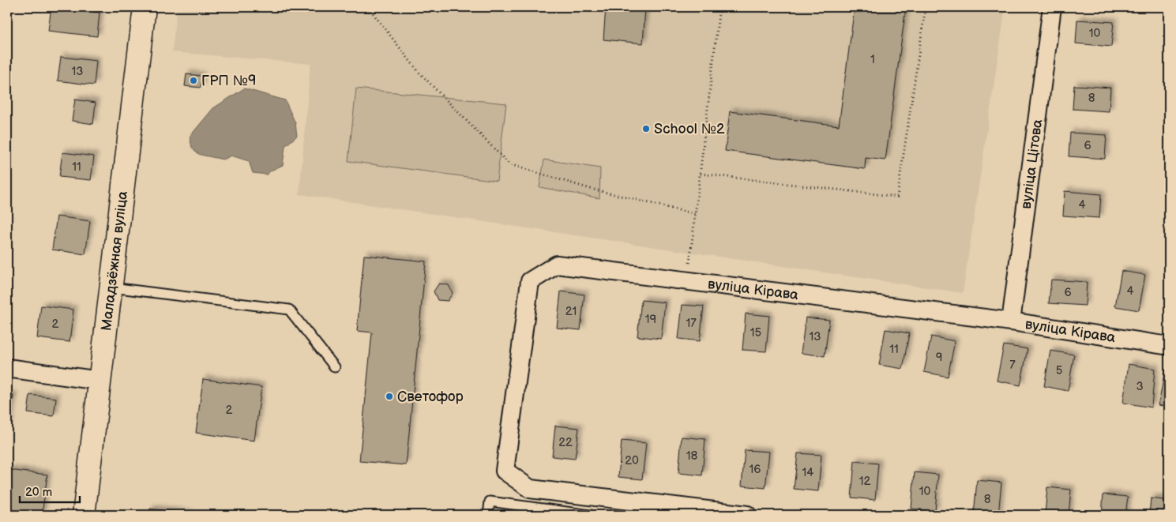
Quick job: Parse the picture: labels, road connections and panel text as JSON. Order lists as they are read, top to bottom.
{
  "streets": {
    "street": ["вуліца Цітова", "Маладзёжная вуліца", "вуліца Кірава"]
  },
  "crossings": [
    ["вуліца Цітова", "вуліца Кірава"]
  ],
  "places": ["ГРП №9", "School №2", "Светофор"],
  "house_numbers": [
    "10",
    "1",
    "13",
    "8",
    "6",
    "11",
    "4",
    "4",
    "6",
    "21",
    "19",
    "17",
    "2",
    "15",
    "13",
    "11",
    "9",
    "7",
    "5",
    "3",
    "2",
    "22",
    "18",
    "20",
    "16",
    "14",
    "12",
    "10",
    "8"
  ],
  "scale_bar": "20 m"
}
